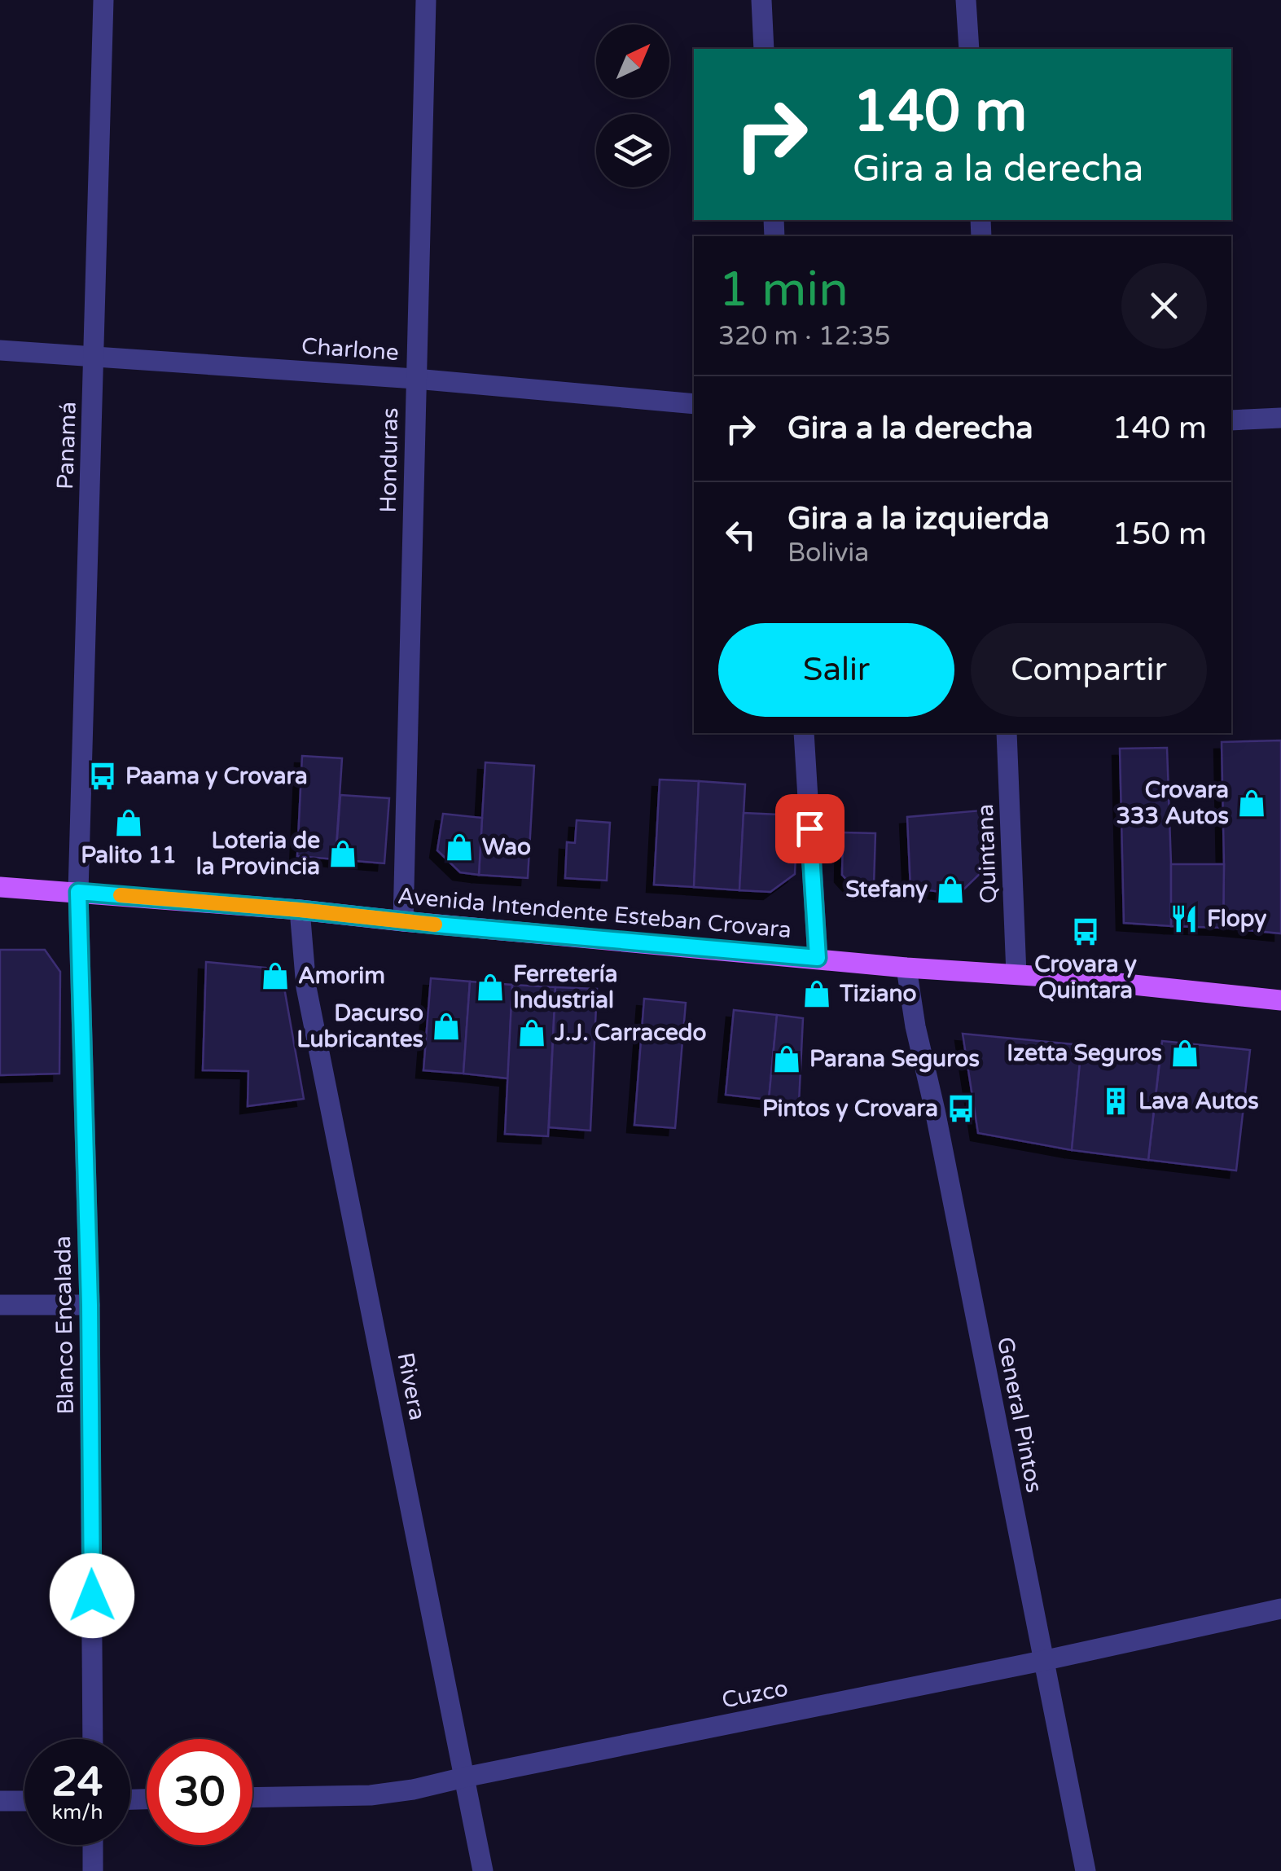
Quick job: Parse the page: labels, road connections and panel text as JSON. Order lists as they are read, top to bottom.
{
  "streets": {
    "main road": ["Avenida Intendente Esteban Crovara"],
    "street": [
      "Charlone",
      "Panamá",
      "Honduras",
      "Quintana",
      "Blanco Encalada",
      "Rivera",
      "General Pintos",
      "Cuzco"
    ]
  },
  "crossings": [
    ["Charlone", "Panamá"],
    ["Charlone", "Honduras"],
    ["Panamá", "Avenida Intendente Esteban Crovara"],
    ["Panamá", "Blanco Encalada"],
    ["Honduras", "Avenida Intendente Esteban Crovara"],
    ["Quintana", "Avenida Intendente Esteban Crovara"],
    ["Avenida Intendente Esteban Crovara", "Blanco Encalada"],
    ["Avenida Intendente Esteban Crovara", "Rivera"],
    ["Avenida Intendente Esteban Crovara", "General Pintos"],
    ["Rivera", "Cuzco"],
    ["General Pintos", "Cuzco"]
  ],
  "places": {
    "bus stop": ["Paama y Crovara", "Crovara y Quintara", "Pintos y Crovara"],
    "shop": [
      "Crovara 333 Autos",
      "Palito 11",
      "Wao",
      "Loteria de la Provincia",
      "Stefany",
      "Amorim",
      "Ferretería Industrial",
      "Tiziano",
      "Dacurso Lubricantes",
      "J.J. Carracedo",
      "Izetta Seguros",
      "Parana Seguros"
    ],
    "restaurant": ["Flopy"],
    "building": ["Lava Autos"]
  },
  "north": "top right",
  "page": {
    "turn": ["140 m", "Gira a la derecha"],
    "heading": ["1 min", "320 m · 12:35"],
    "list": [
      {
        "name": "Gira a la derecha",
        "value": "140 m"
      },
      {
        "name": "Gira a la izquierda",
        "note": "Bolivia",
        "value": "150 m"
      }
    ],
    "buttons": ["Salir", "Compartir"],
    "speed": "24 km/h",
    "limit": "30"
  }
}
